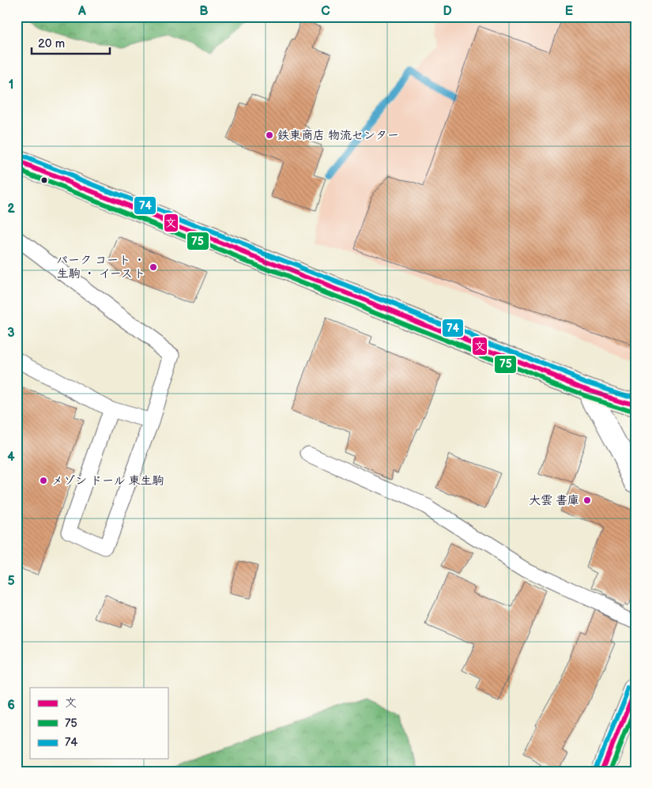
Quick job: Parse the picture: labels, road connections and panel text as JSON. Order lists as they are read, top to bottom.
{
  "places": [
    "鉄東商店 物流センター",
    "パーク コート ・ 生駒 ・ イースト",
    "メゾン ドール 東生駒",
    "大雲 書庫"
  ],
  "lines": ["transit line 74", "transit line 文", "transit line 75"],
  "legend": ["文", "75", "74"],
  "scale_bar": "20 m",
  "grid": {
    "columns": [
      "A",
      "B",
      "C",
      "D",
      "E"
    ],
    "rows": [
      "1",
      "2",
      "3",
      "4",
      "5",
      "6"
    ]
  }
}
